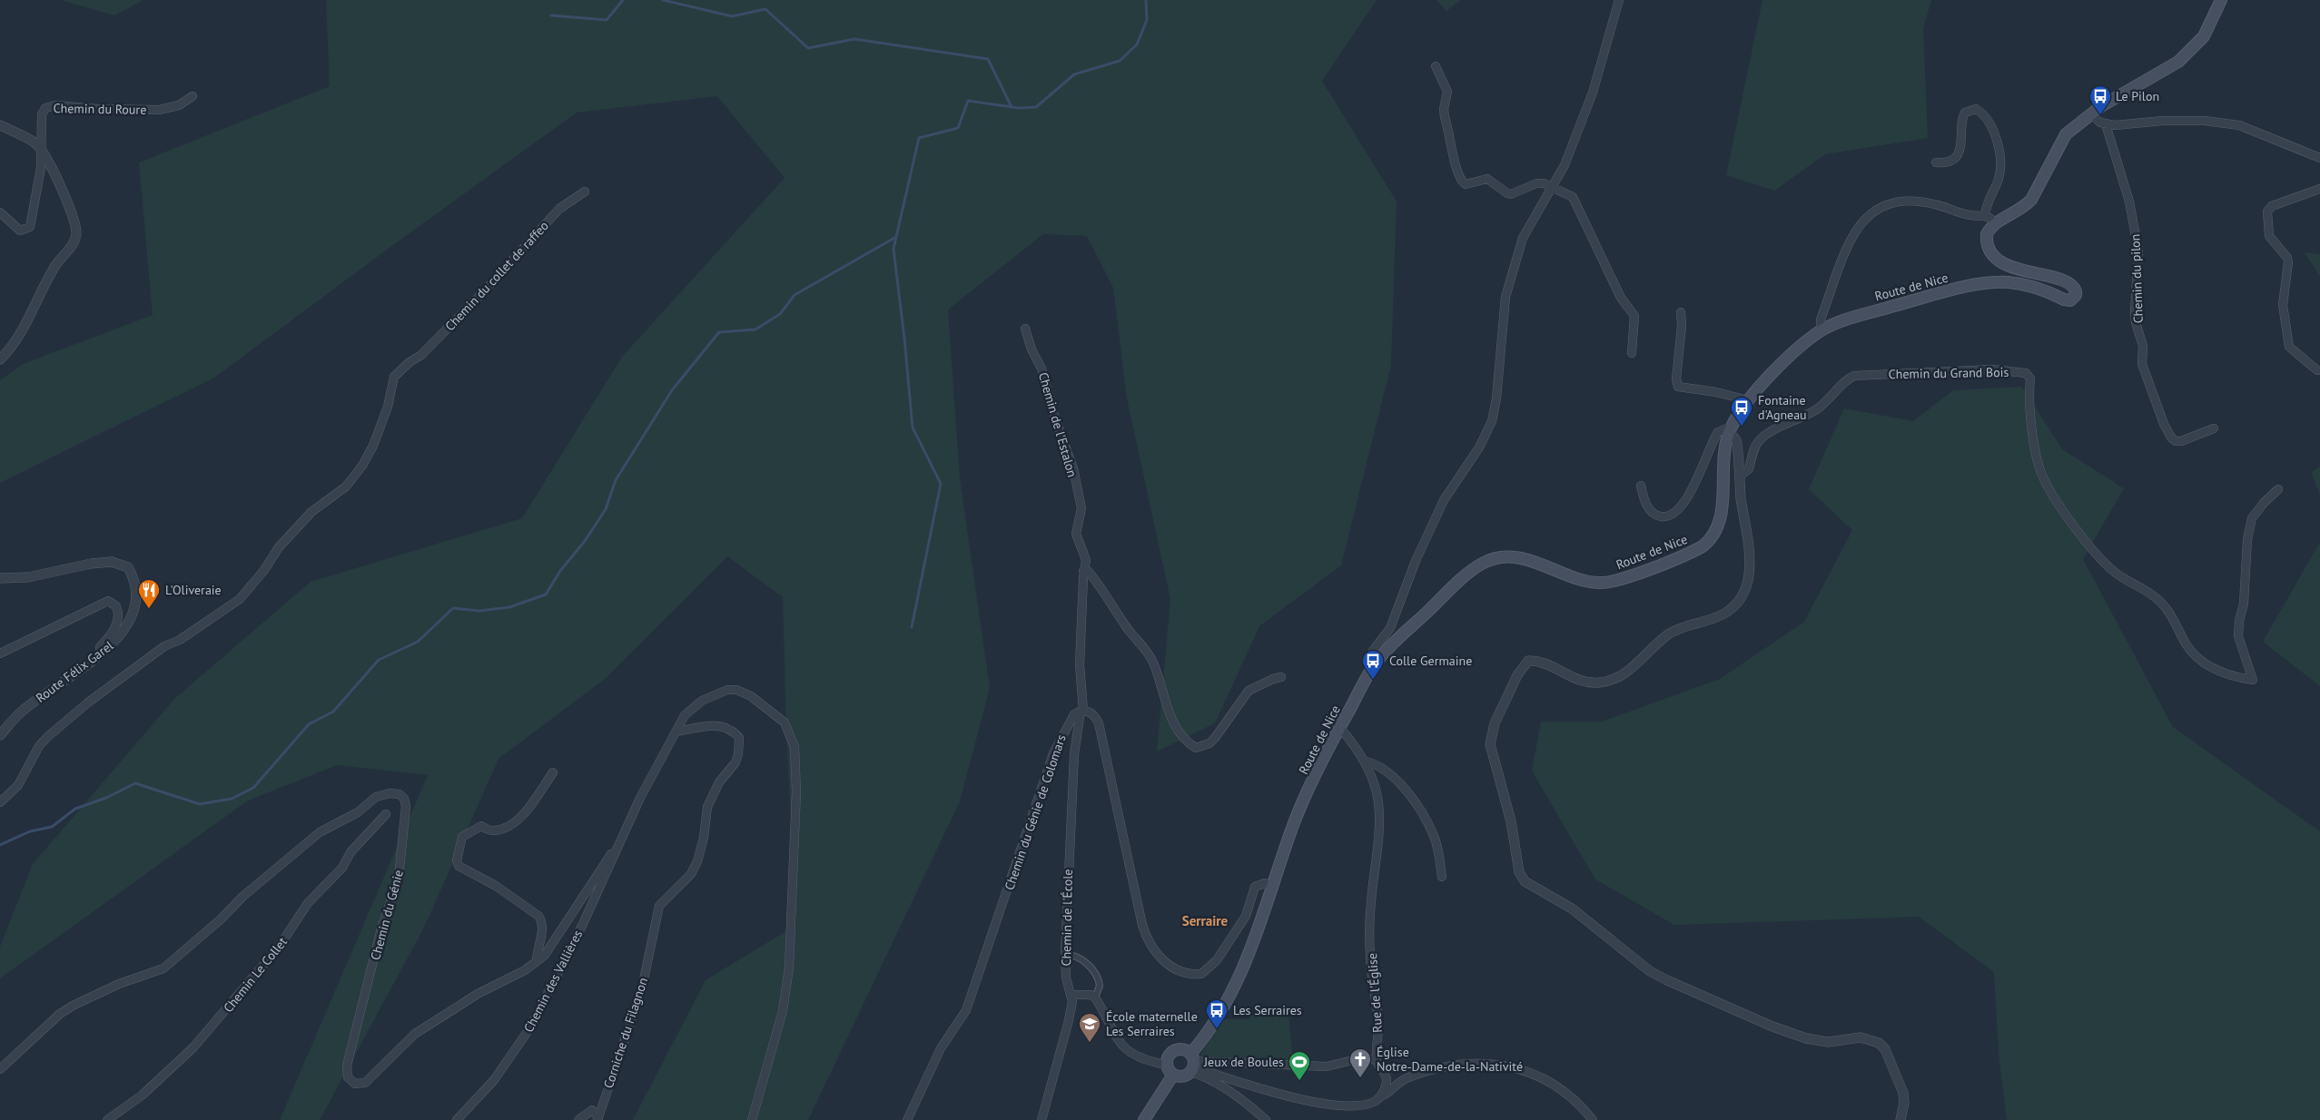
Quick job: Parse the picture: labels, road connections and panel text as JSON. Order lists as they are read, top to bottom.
{
  "streets": {
    "main road": ["Route de Nice"],
    "street": [
      "Chemin du Roure",
      "Chemin du collet de raffeo",
      "Chemin du pilon",
      "Chemin du Grand Bois",
      "Chemin de l'Estalon",
      "Route Félix Garel",
      "Chemin du Génie de Colomars",
      "Chemin du Génie",
      "Chemin de l'École",
      "Chemin Le Collet",
      "Chemin des Vallières",
      "Rue de l'Église",
      "Corniche du Filagnon"
    ]
  },
  "crossings": [
    ["Route de Nice", "Rue de l'Église"],
    ["Chemin de l'Estalon", "Chemin du Génie de Colomars"],
    ["Chemin de l'Estalon", "Chemin de l'École"],
    ["Chemin du Génie de Colomars", "Chemin de l'École"],
    ["Chemin du Génie", "Chemin des Vallières"]
  ],
  "districts": ["Serraire"],
  "places": {
    "bus stop": [
      "Le Pilon",
      "Fontaine d'Agneau",
      "Colle Germaine",
      "Les Serraires"
    ],
    "restaurant": ["L'Oliveraie"],
    "school or university": ["École maternelle Les Serraires"],
    "church": ["Église Notre-Dame-de-la-Nativité"],
    "sports": ["Jeux de Boules"]
  }
}
